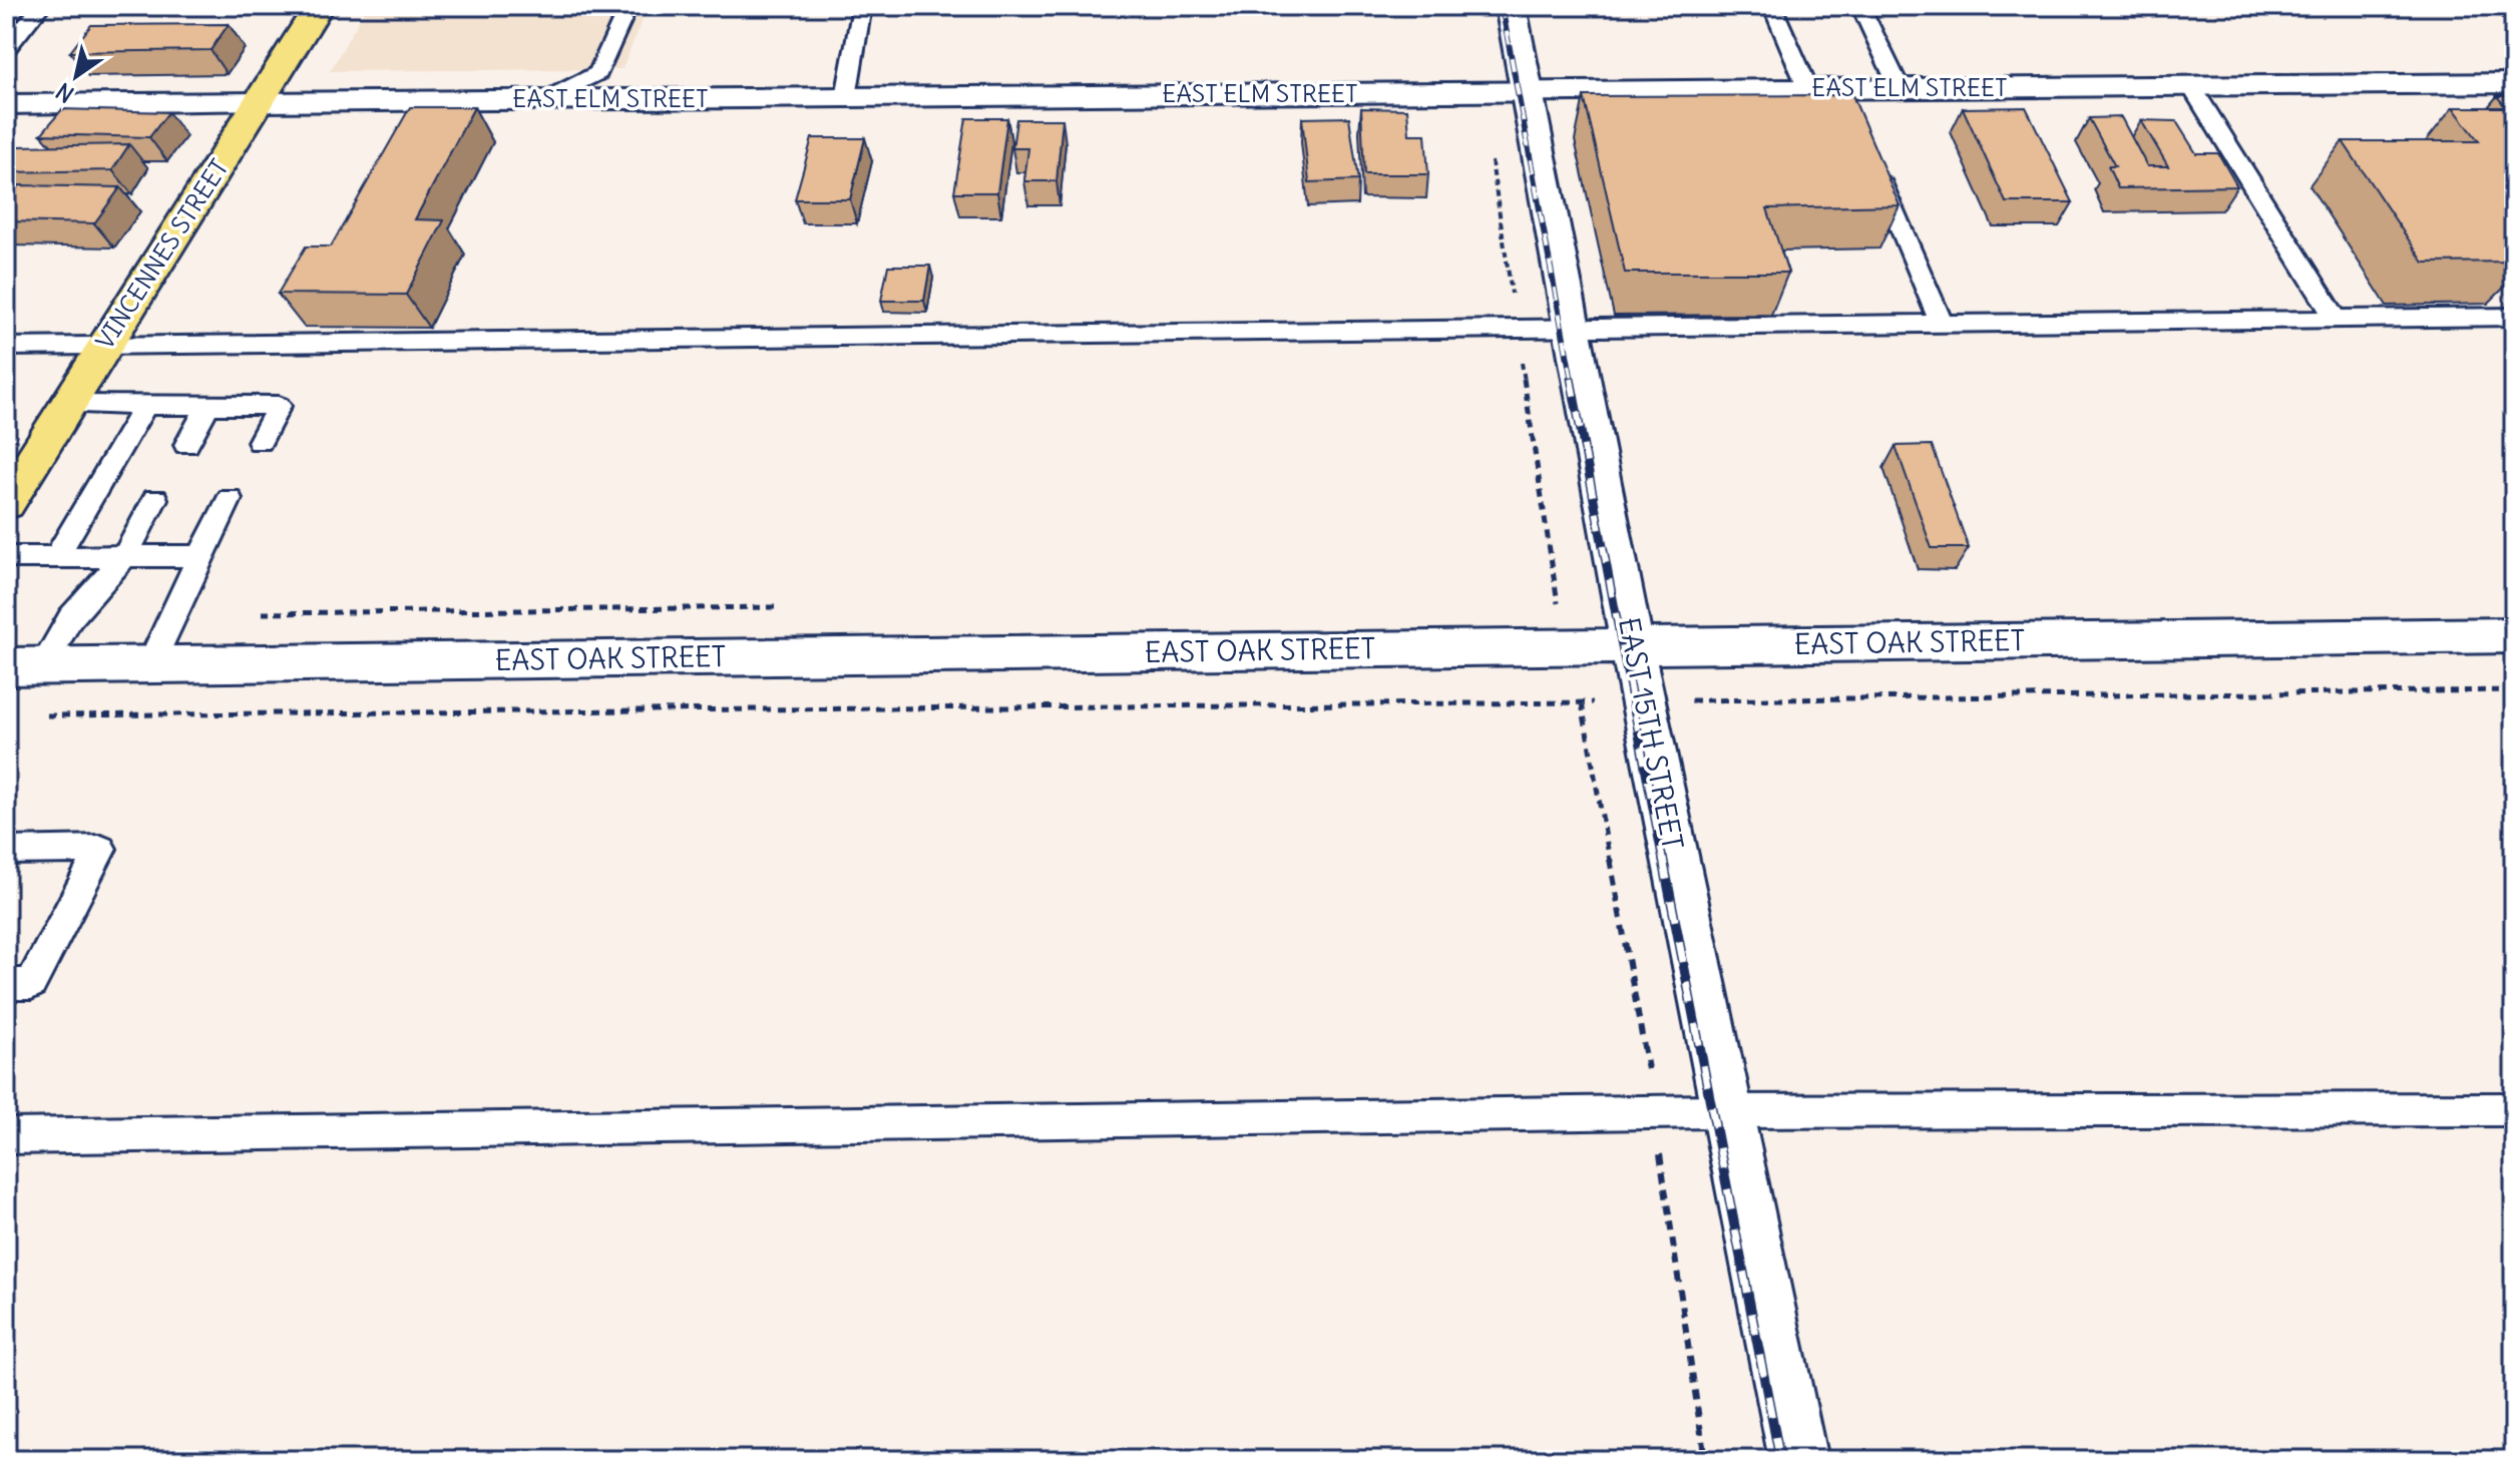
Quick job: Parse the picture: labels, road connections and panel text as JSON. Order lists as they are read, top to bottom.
{
  "streets": {
    "main road": ["VINCENNES STREET"],
    "street": ["EAST ELM STREET", "EAST OAK STREET", "EAST 15TH STREET"]
  },
  "crossings": [
    ["EAST ELM STREET", "VINCENNES STREET"],
    ["EAST ELM STREET", "EAST 15TH STREET"],
    ["EAST OAK STREET", "EAST 15TH STREET"]
  ],
  "north": "bottom left"
}
